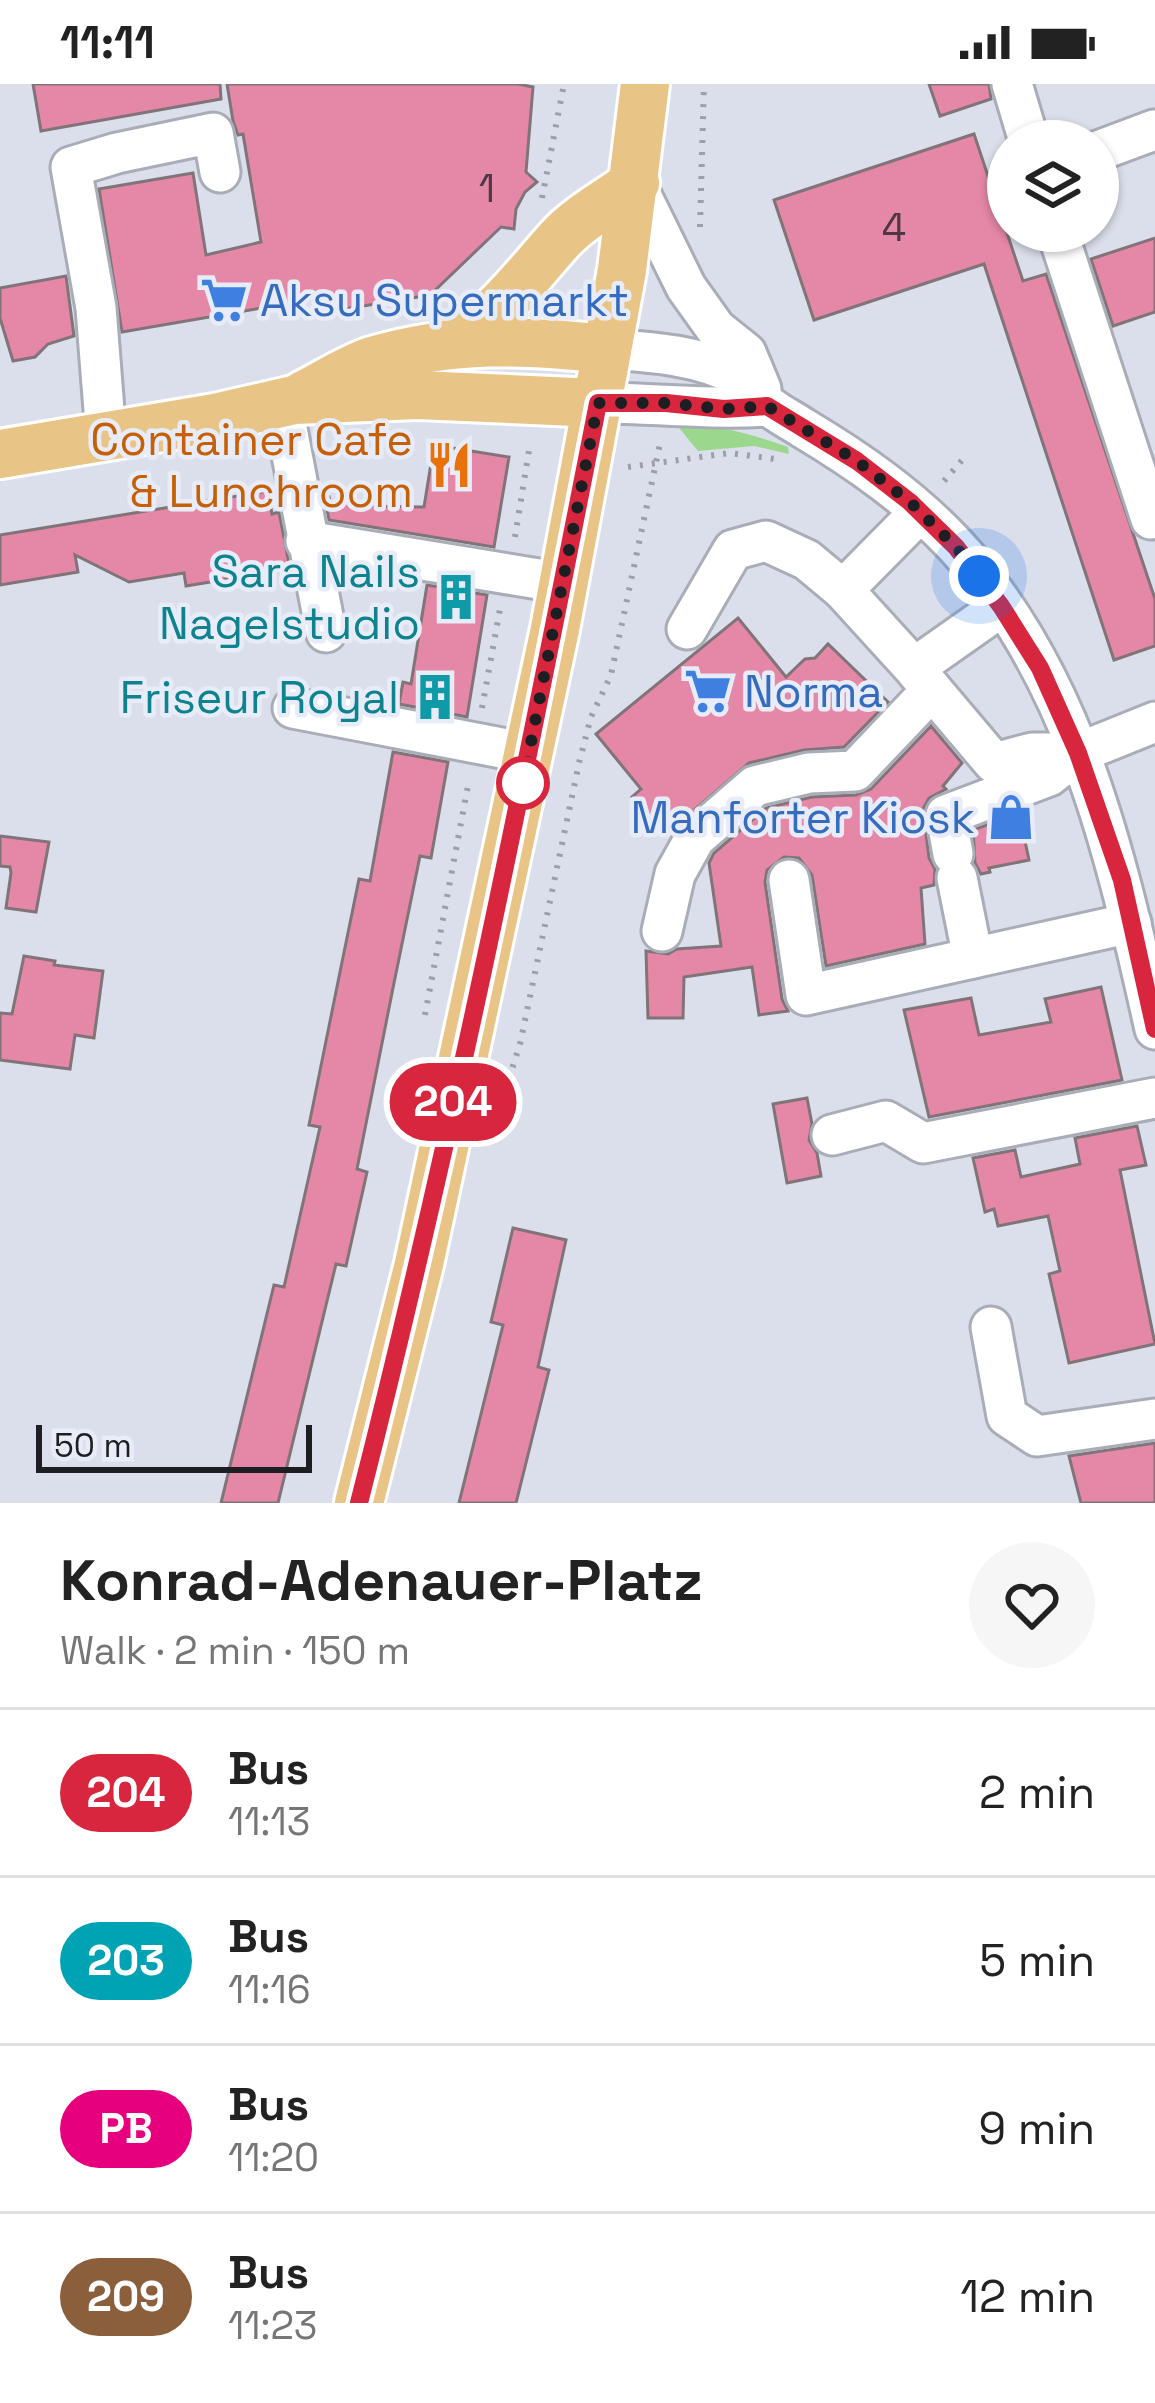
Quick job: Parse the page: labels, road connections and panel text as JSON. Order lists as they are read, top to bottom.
{
  "places": {
    "supermarket": ["Aksu Supermarkt", "Norma"],
    "restaurant": ["Container Cafe & Lunchroom"],
    "building": ["Sara Nails Nagelstudio", "Friseur Royal"],
    "shop": ["Manforter Kiosk"]
  },
  "lines": ["bus line 204"],
  "house_numbers": ["1", "4"],
  "scale_bar": "50 m",
  "page": {
    "status": "11:11",
    "on_map": "204",
    "scale": "50 m",
    "heading": ["Konrad-Adenauer-Platz", "Walk · 2 min · 150 m"],
    "list": [
      {
        "mark": "204",
        "name": "Bus",
        "note": "11:13",
        "value": "2 min"
      },
      {
        "mark": "203",
        "name": "Bus",
        "note": "11:16",
        "value": "5 min"
      },
      {
        "mark": "PB",
        "name": "Bus",
        "note": "11:20",
        "value": "9 min"
      },
      {
        "mark": "209",
        "name": "Bus",
        "note": "11:23",
        "value": "12 min"
      }
    ]
  }
}
